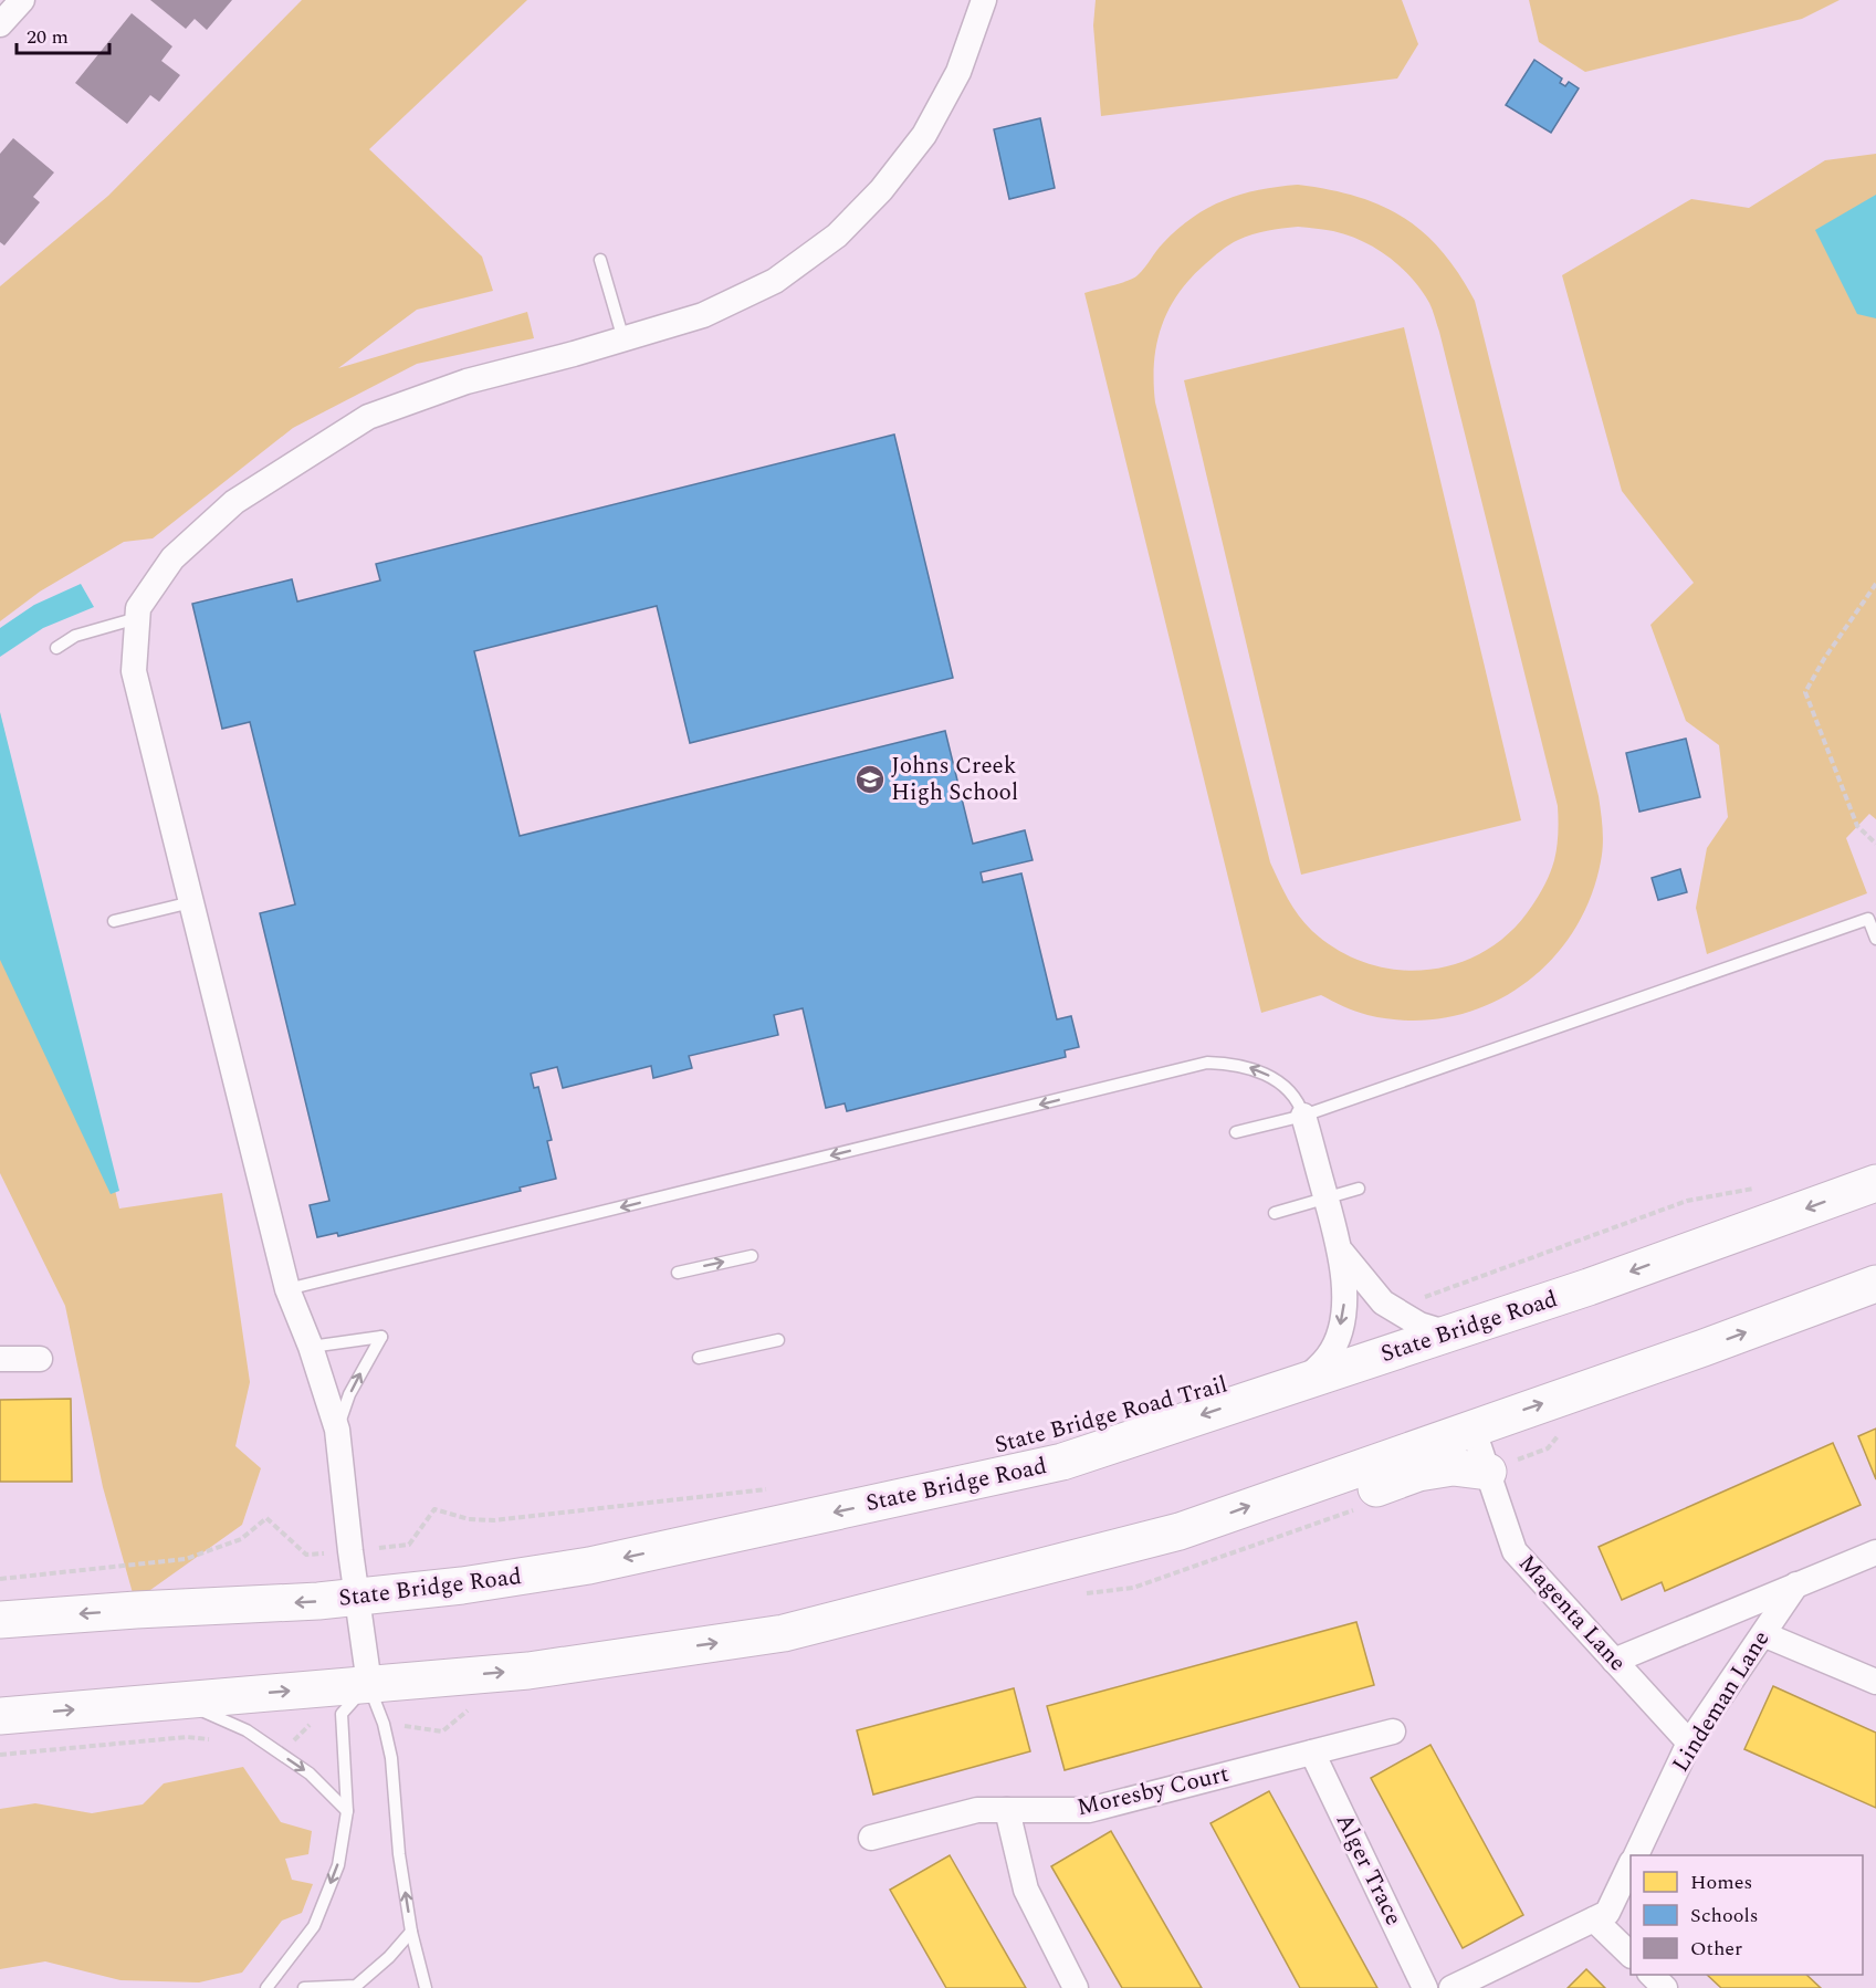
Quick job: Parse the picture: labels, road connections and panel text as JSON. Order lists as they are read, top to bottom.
{
  "streets": {
    "highway": ["State Bridge Road"],
    "street": [
      "Magenta Lane",
      "Lindeman Lane",
      "Moresby Court",
      "Alger Trace"
    ]
  },
  "crossings": [
    ["Magenta Lane", "Lindeman Lane"],
    ["Moresby Court", "Alger Trace"]
  ],
  "places": {
    "school or university": ["Johns Creek High School"]
  },
  "legend": ["Homes", "Schools", "Other"],
  "scale_bar": "20 m"
}
